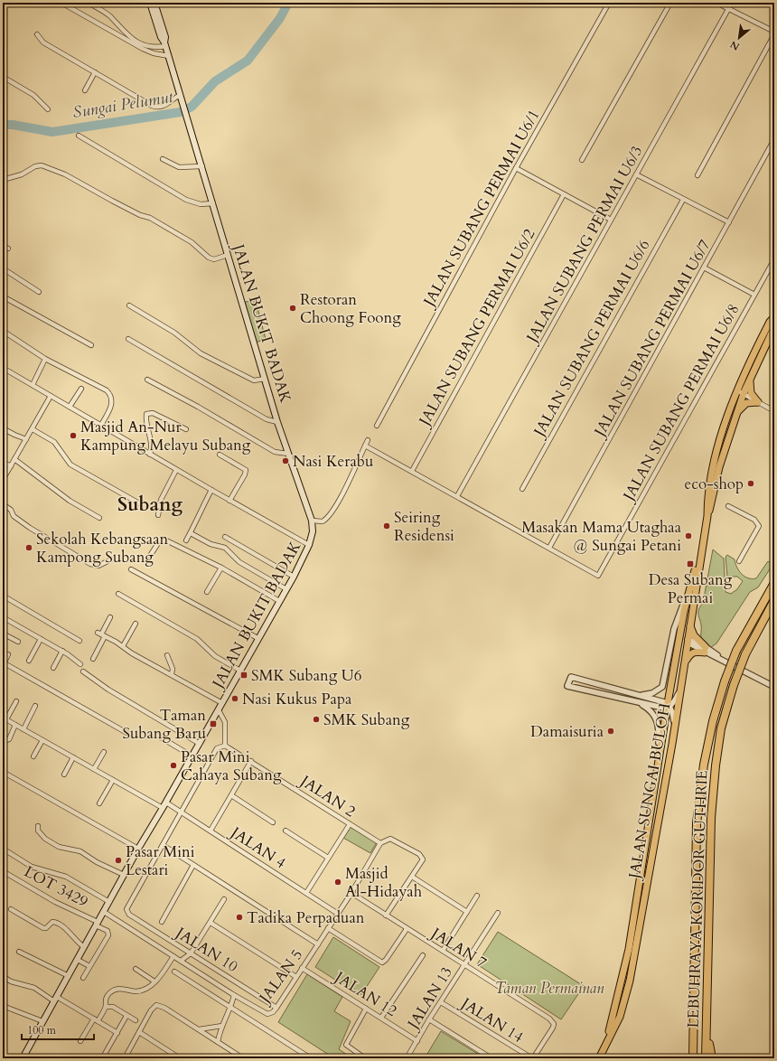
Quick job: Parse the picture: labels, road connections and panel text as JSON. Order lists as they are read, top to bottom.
{
  "streets": {
    "highway": ["JALAN SUNGAI BULOH", "LEBUHRAYA KORIDOR GUTHRIE"],
    "main road": ["JALAN BUKIT BADAK"],
    "street": [
      "JALAN SUBANG PERMAI U6/1",
      "JALAN SUBANG PERMAI U6/3",
      "JALAN SUBANG PERMAI U6/2",
      "JALAN SUBANG PERMAI U6/6",
      "JALAN SUBANG PERMAI U6/7",
      "JALAN SUBANG PERMAI U6/8",
      "JALAN 2",
      "JALAN 4",
      "LOT 3429",
      "JALAN 7",
      "JALAN 10",
      "JALAN 5",
      "JALAN 12",
      "JALAN 13",
      "JALAN 14"
    ]
  },
  "crossings": [
    ["JALAN BUKIT BADAK", "JALAN 4"],
    ["JALAN BUKIT BADAK", "LOT 3429"],
    ["JALAN BUKIT BADAK", "JALAN 5"],
    ["JALAN SUBANG PERMAI U6/7", "JALAN SUBANG PERMAI U6/8"],
    ["JALAN 2", "JALAN 5"],
    ["JALAN 4", "JALAN 5"],
    ["JALAN 7", "JALAN 5"],
    ["JALAN 7", "JALAN 13"],
    ["JALAN 7", "JALAN 14"],
    ["JALAN 10", "JALAN 5"],
    ["JALAN 5", "JALAN 12"],
    ["JALAN 12", "JALAN 13"],
    ["JALAN 13", "JALAN 14"]
  ],
  "districts": ["Subang"],
  "water": ["Sungai Pelumut"],
  "parks": ["Taman Permainan"],
  "places": {
    "other": [
      "Restoran Choong Foong",
      "Masjid An-Nur Kampung Melayu Subang",
      "Nasi Kerabu",
      "eco-shop",
      "Seiring Residensi",
      "Masakan Mama Utaghaa @ Sungai Petani",
      "Sekolah Kebangsaan Kampong Subang",
      "Nasi Kukus Papa",
      "SMK Subang",
      "Damaisuria",
      "Pasar Mini Cahaya Subang",
      "Pasar Mini Lestari",
      "Masjid Al-Hidayah",
      "Tadika Perpaduan"
    ],
    "transit": ["Desa Subang Permai", "SMK Subang U6", "Taman Subang Baru"]
  },
  "scale_bar": "100 m",
  "north": "bottom left"
}
